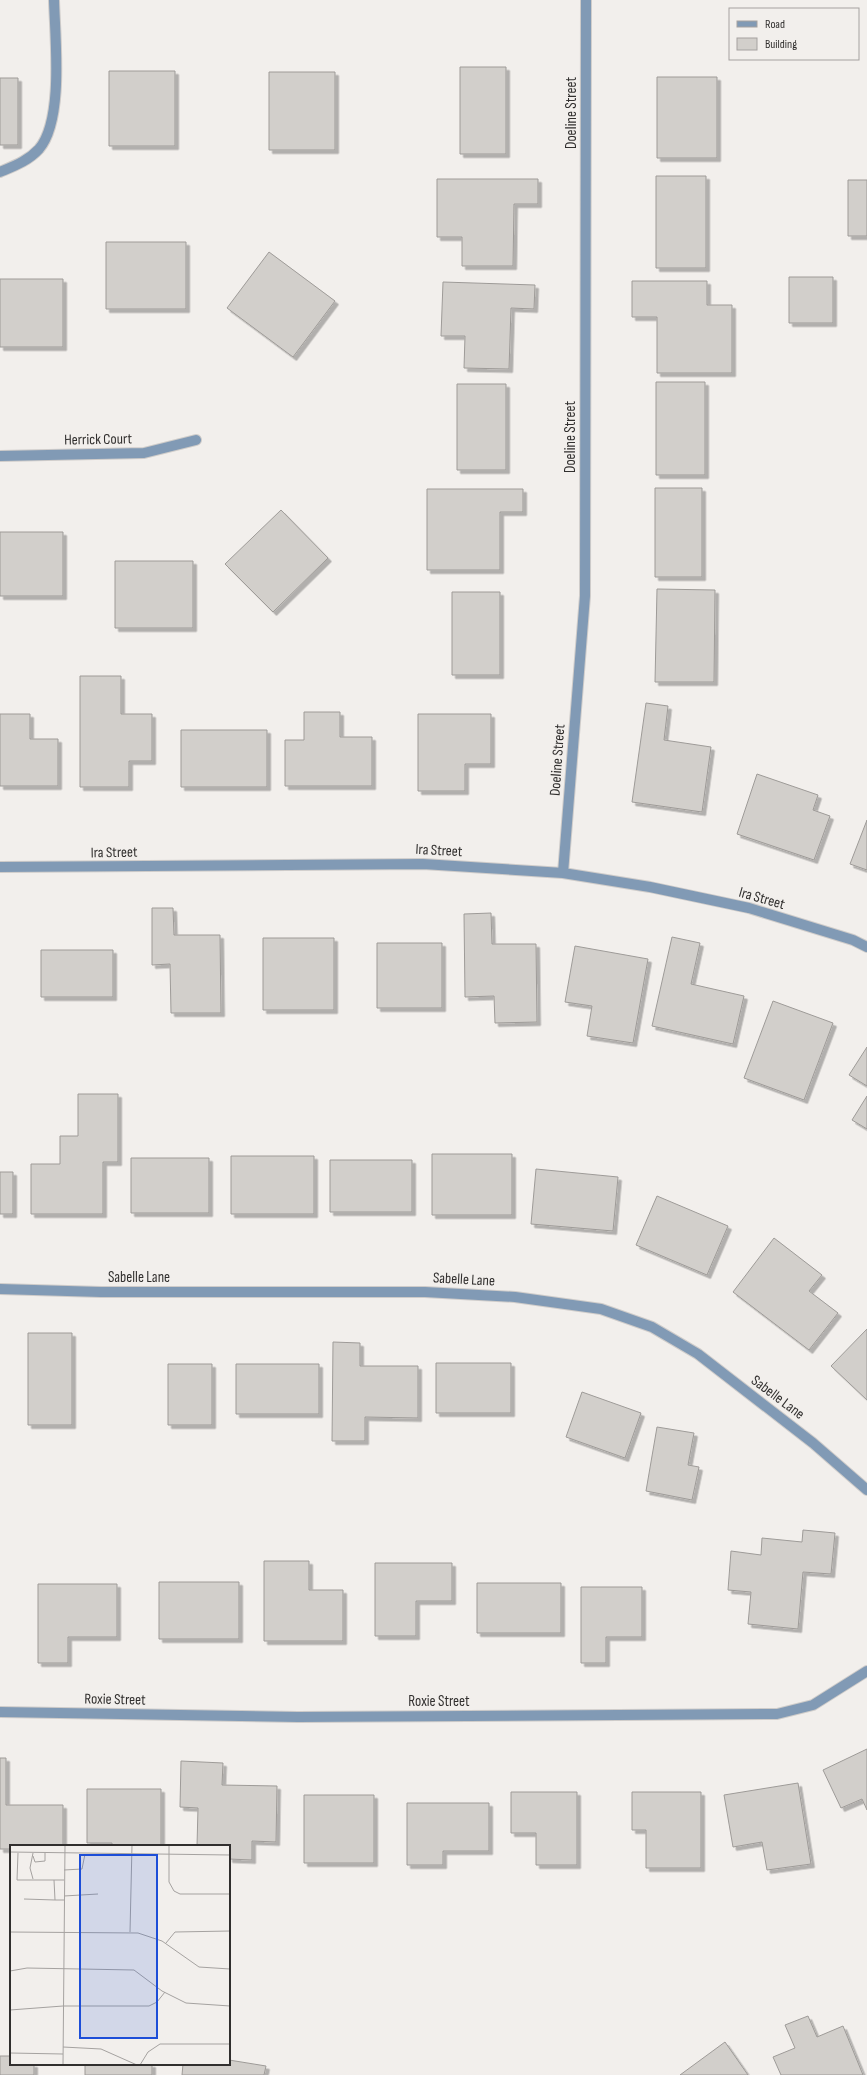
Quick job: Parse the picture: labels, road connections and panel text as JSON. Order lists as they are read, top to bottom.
{
  "streets": {
    "street": [
      "Doeline Street",
      "Herrick Court",
      "Ira Street",
      "Sabelle Lane",
      "Roxie Street"
    ]
  },
  "crossings": [
    ["Doeline Street", "Ira Street"]
  ],
  "legend": ["Road", "Building"]
}
